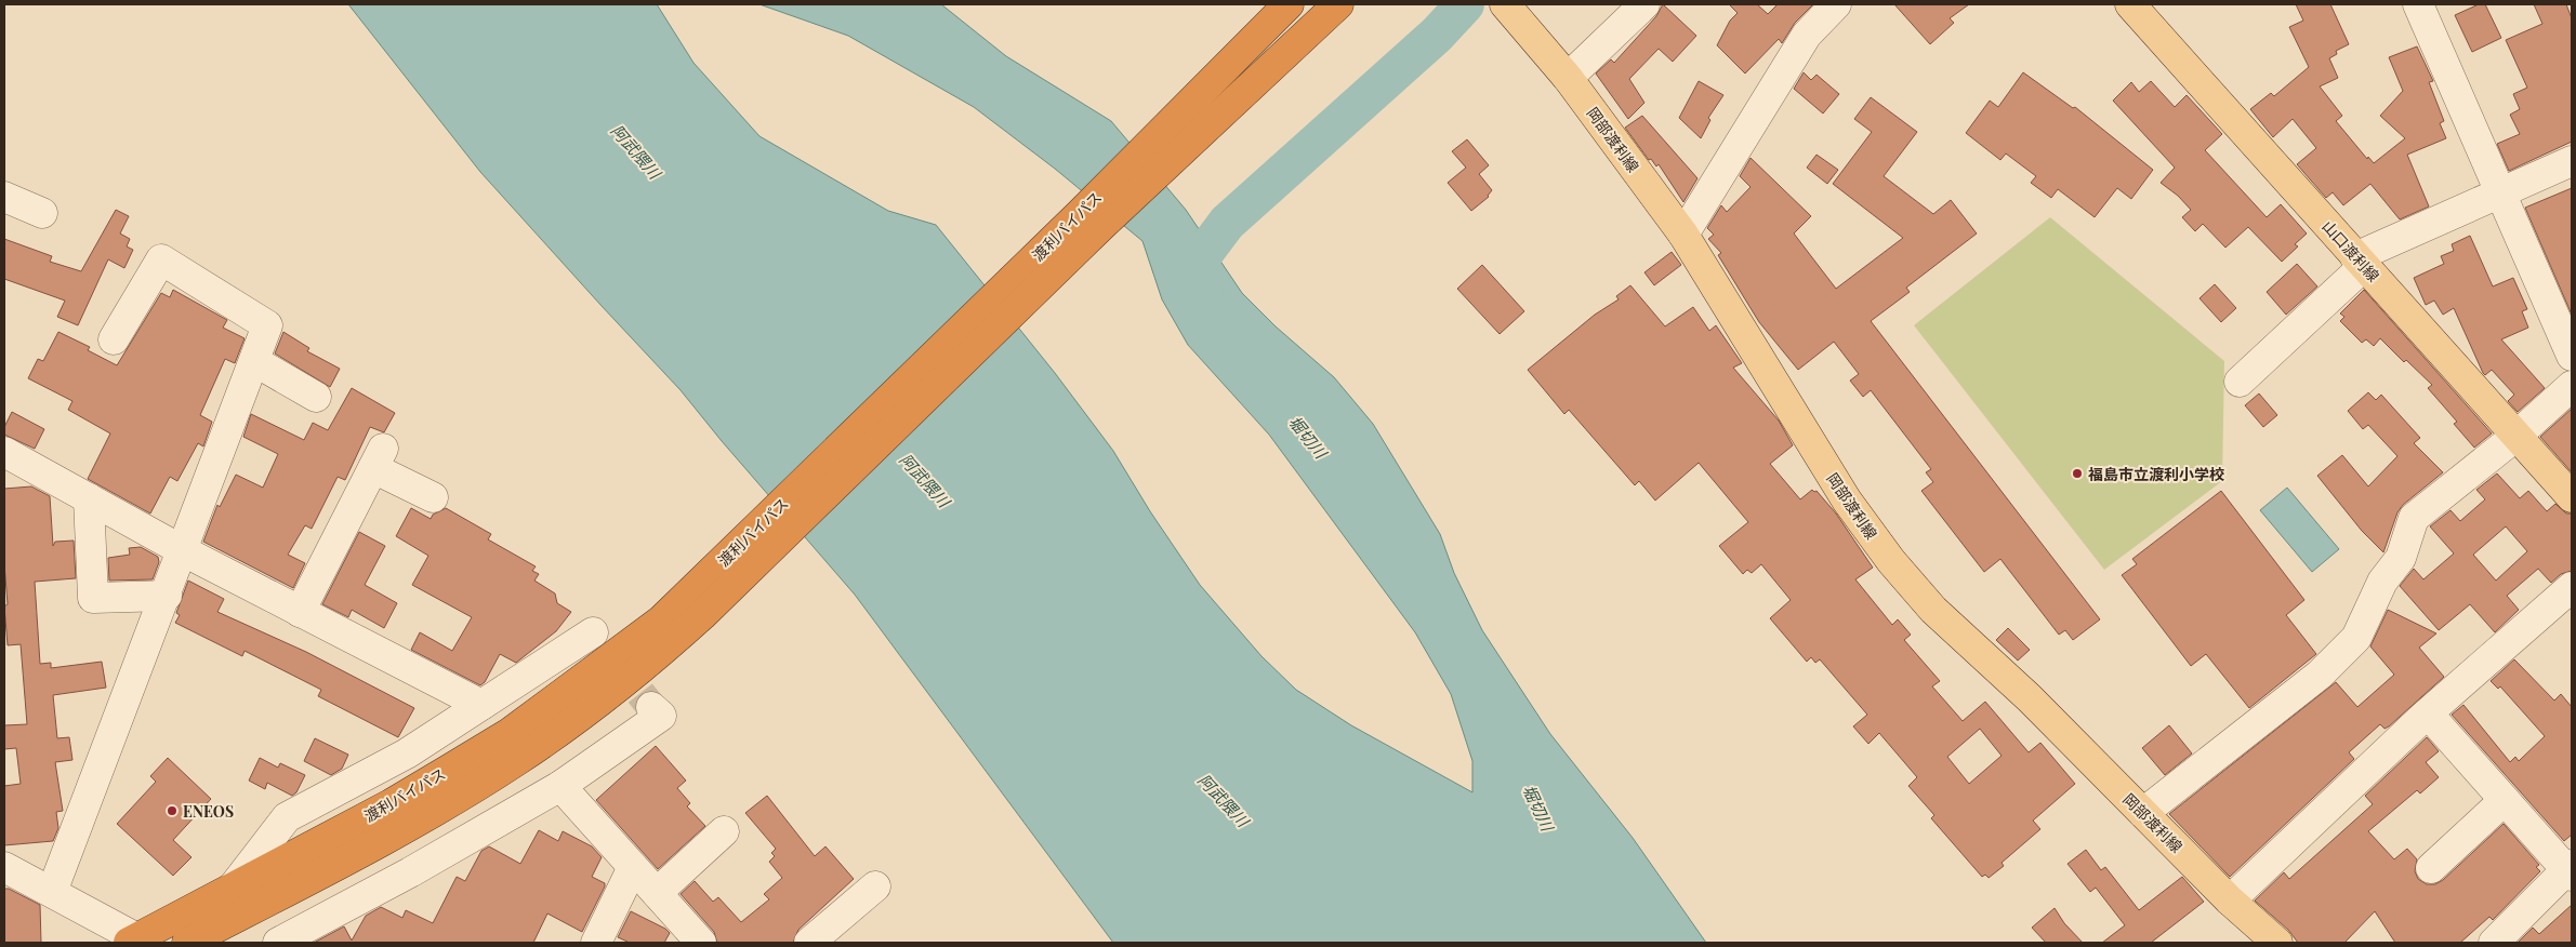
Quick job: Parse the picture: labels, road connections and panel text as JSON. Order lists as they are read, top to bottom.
{
  "streets": {
    "highway": ["渡利バイパス"],
    "main road": ["岡部渡利線", "山口渡利線"]
  },
  "water": ["阿武隈川", "堀切川"],
  "places": ["福島市立渡利小学校", "ENEOS"]
}
